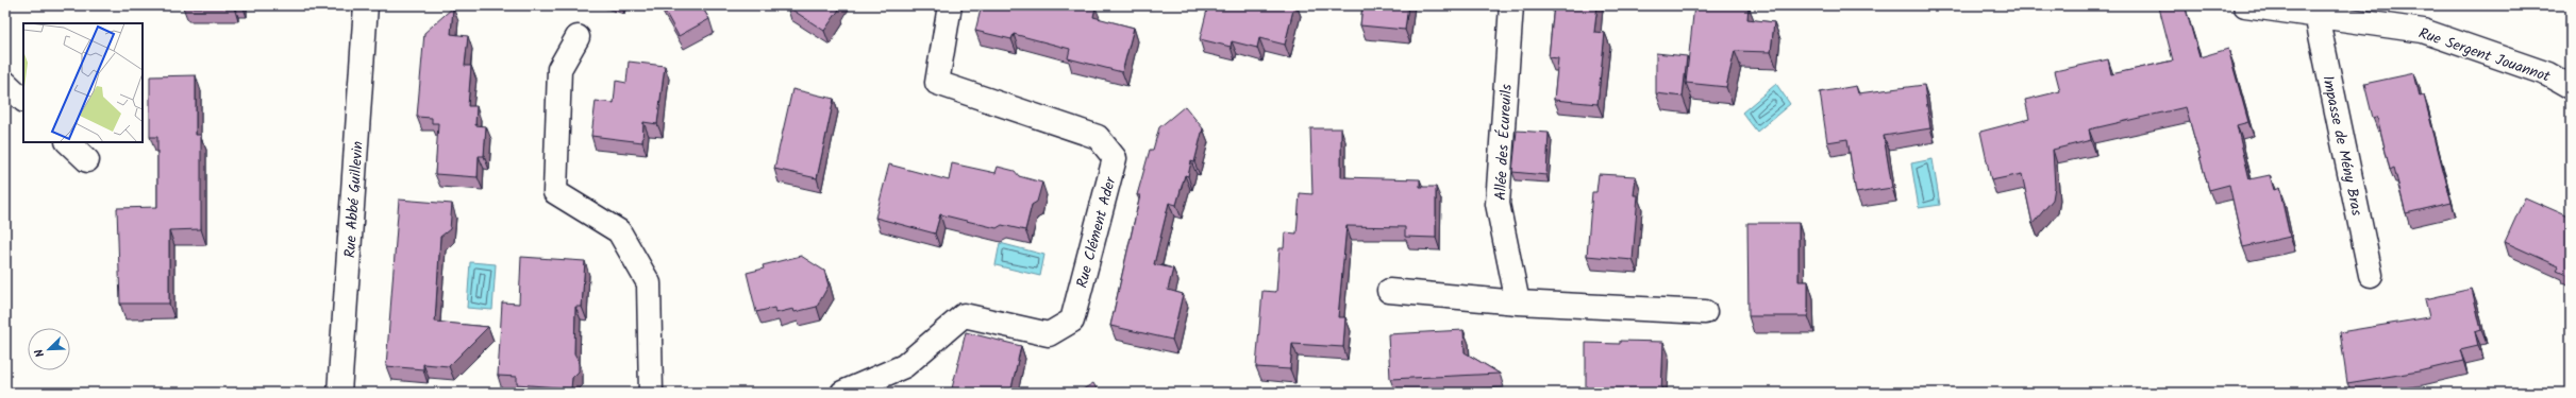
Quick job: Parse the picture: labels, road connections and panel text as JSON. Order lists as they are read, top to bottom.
{
  "streets": {
    "street": [
      "Rue Sergent Jouannot",
      "Allée des Écureuils",
      "Impasse de Mény Bras",
      "Rue Abbé Guillevin",
      "Rue Clément Ader"
    ]
  },
  "crossings": [
    ["Rue Sergent Jouannot", "Impasse de Mény Bras"]
  ],
  "north": "bottom left"
}
